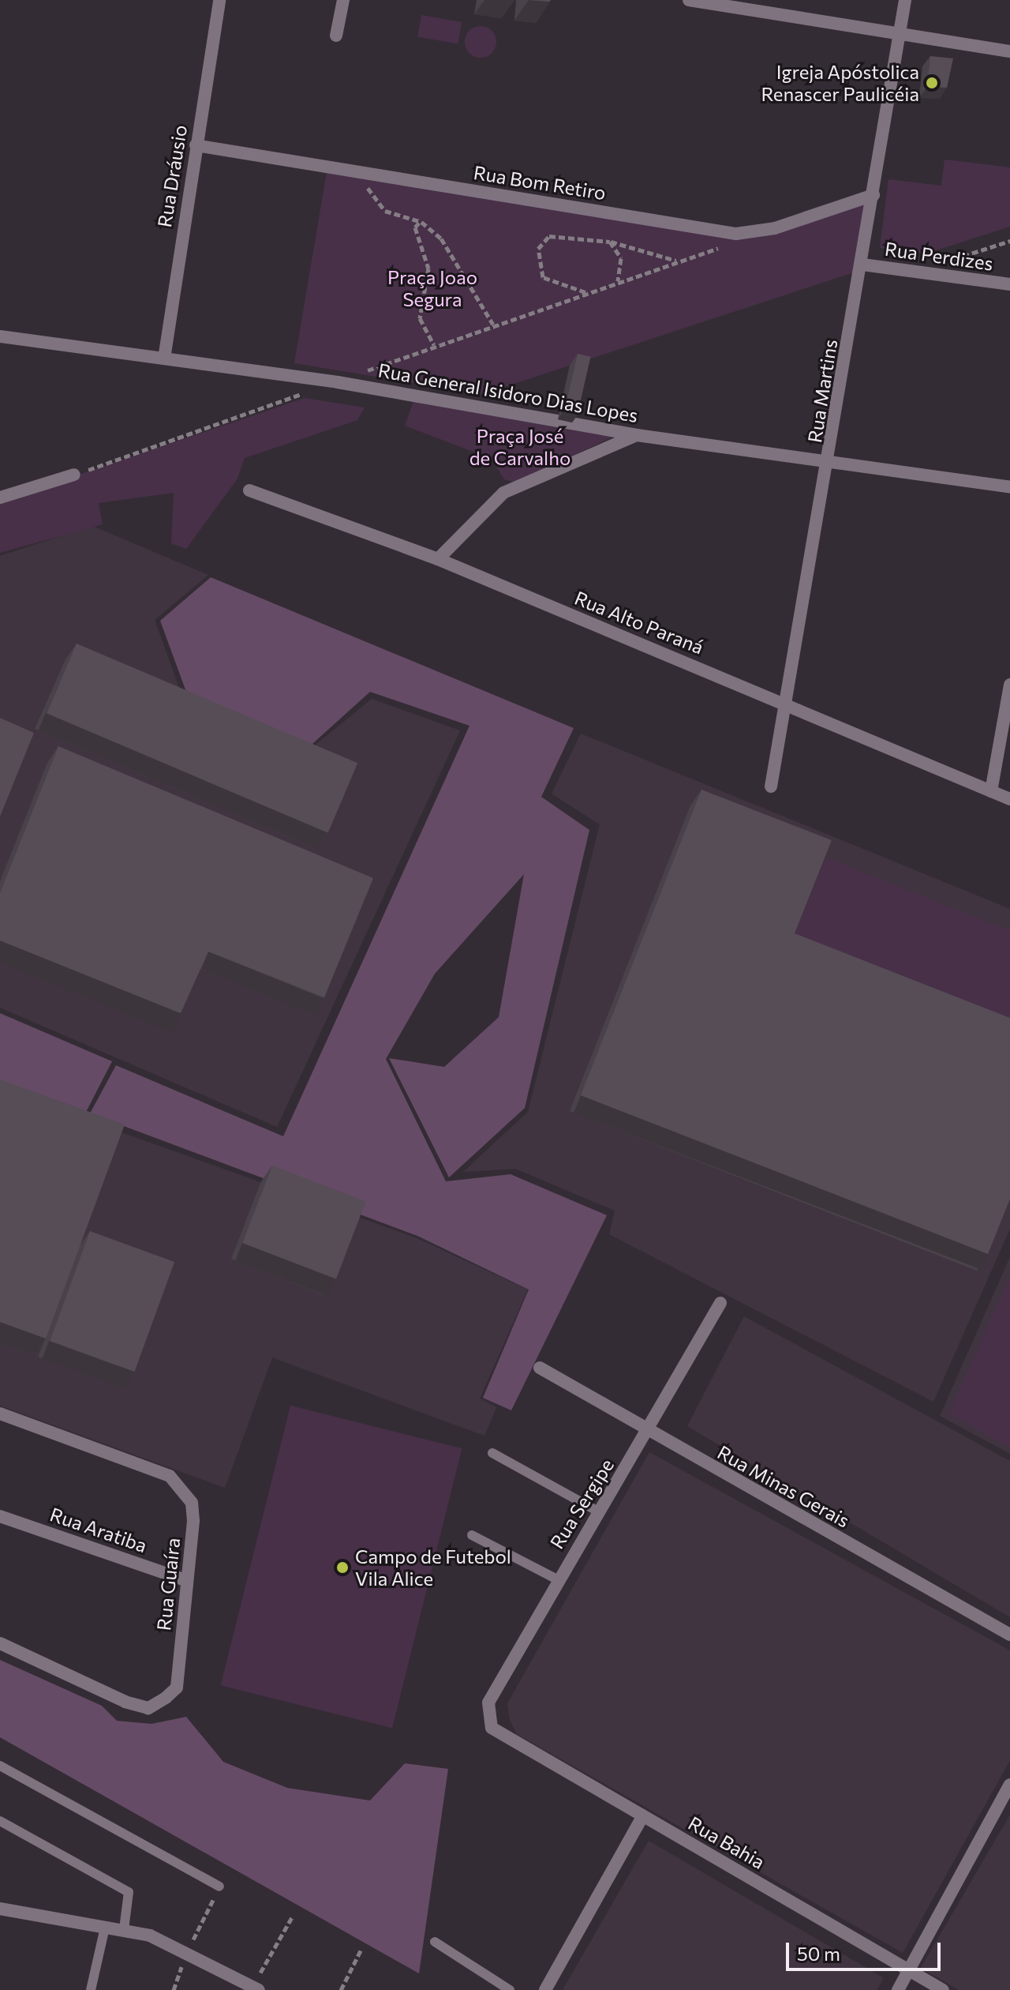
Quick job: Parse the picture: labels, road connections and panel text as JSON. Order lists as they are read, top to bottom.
{
  "streets": {
    "street": [
      "Rua Dráusio",
      "Rua Bom Retiro",
      "Rua Perdizes",
      "Rua Martins",
      "Rua General Isidoro Dias Lopes",
      "Rua Alto Paraná",
      "Rua Minas Gerais",
      "Rua Sergipe",
      "Rua Aratiba",
      "Rua Guaíra",
      "Rua Bahia"
    ]
  },
  "crossings": [
    ["Rua Dráusio", "Rua Bom Retiro"],
    ["Rua Dráusio", "Rua General Isidoro Dias Lopes"],
    ["Rua Bom Retiro", "Rua Martins"],
    ["Rua Perdizes", "Rua Martins"],
    ["Rua Martins", "Rua General Isidoro Dias Lopes"],
    ["Rua Martins", "Rua Alto Paraná"],
    ["Rua Minas Gerais", "Rua Sergipe"],
    ["Rua Sergipe", "Rua Bahia"],
    ["Rua Aratiba", "Rua Guaíra"]
  ],
  "parks": ["Praça Joao Segura", "Praça José de Carvalho"],
  "places": ["Igreja Apóstolica Renascer Paulicéia", "Campo de Futebol Vila Alice"],
  "scale_bar": "50 m"
}
